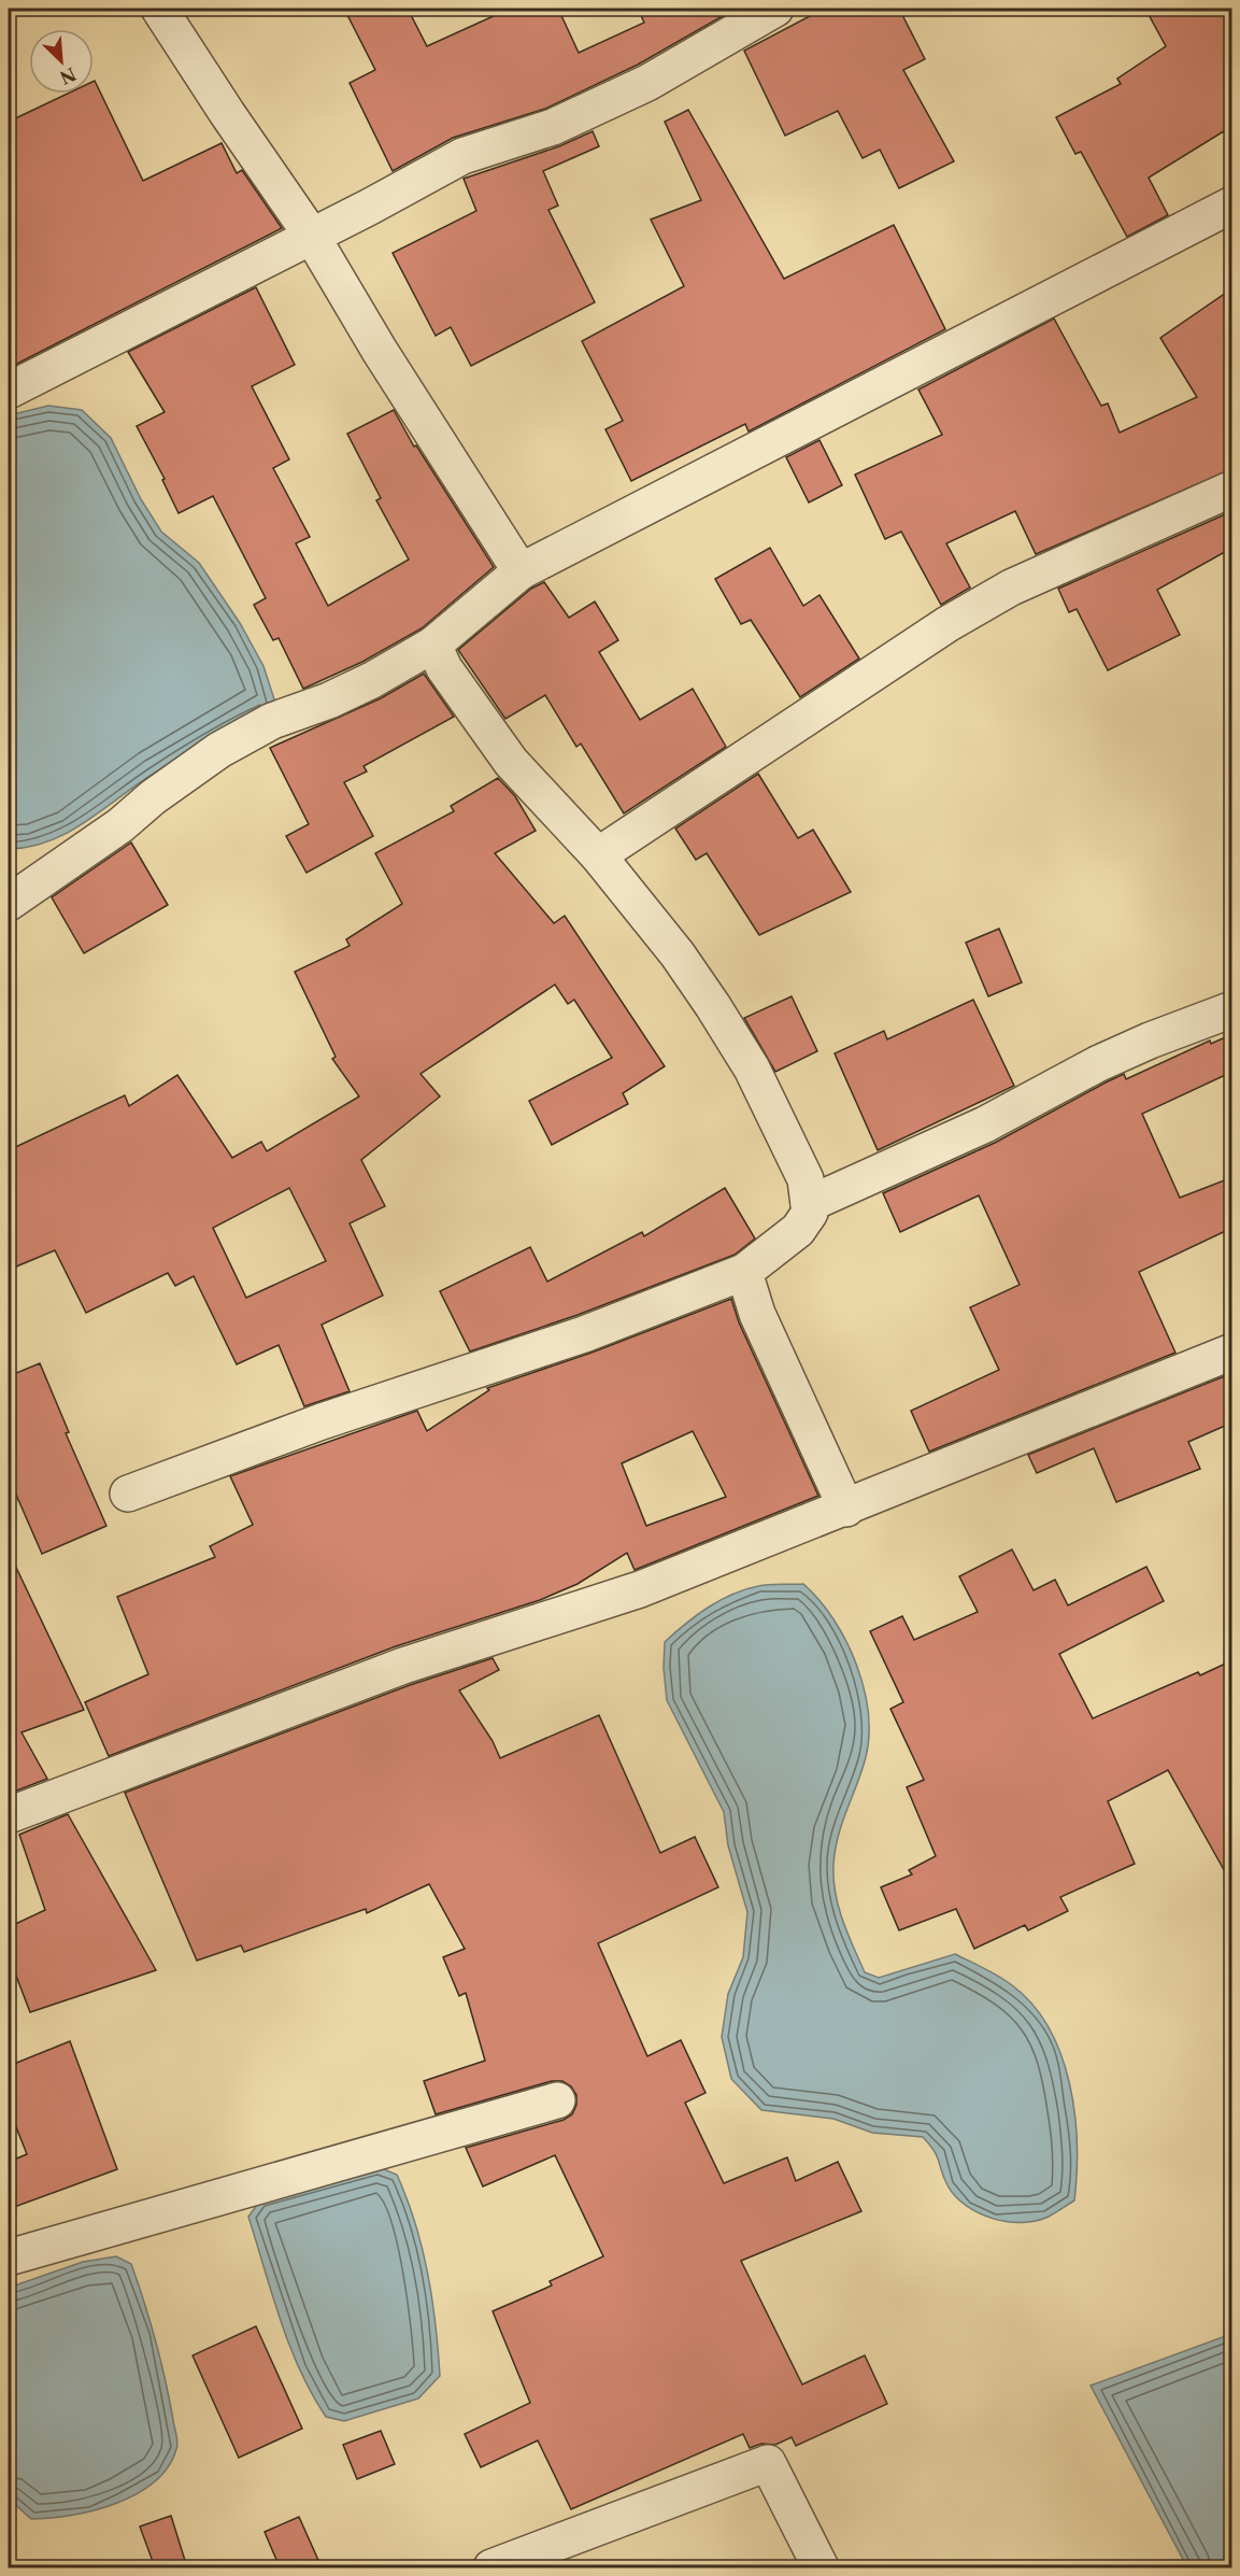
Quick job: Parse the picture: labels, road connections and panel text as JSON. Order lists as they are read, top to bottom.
{
  "north": "bottom right"
}
